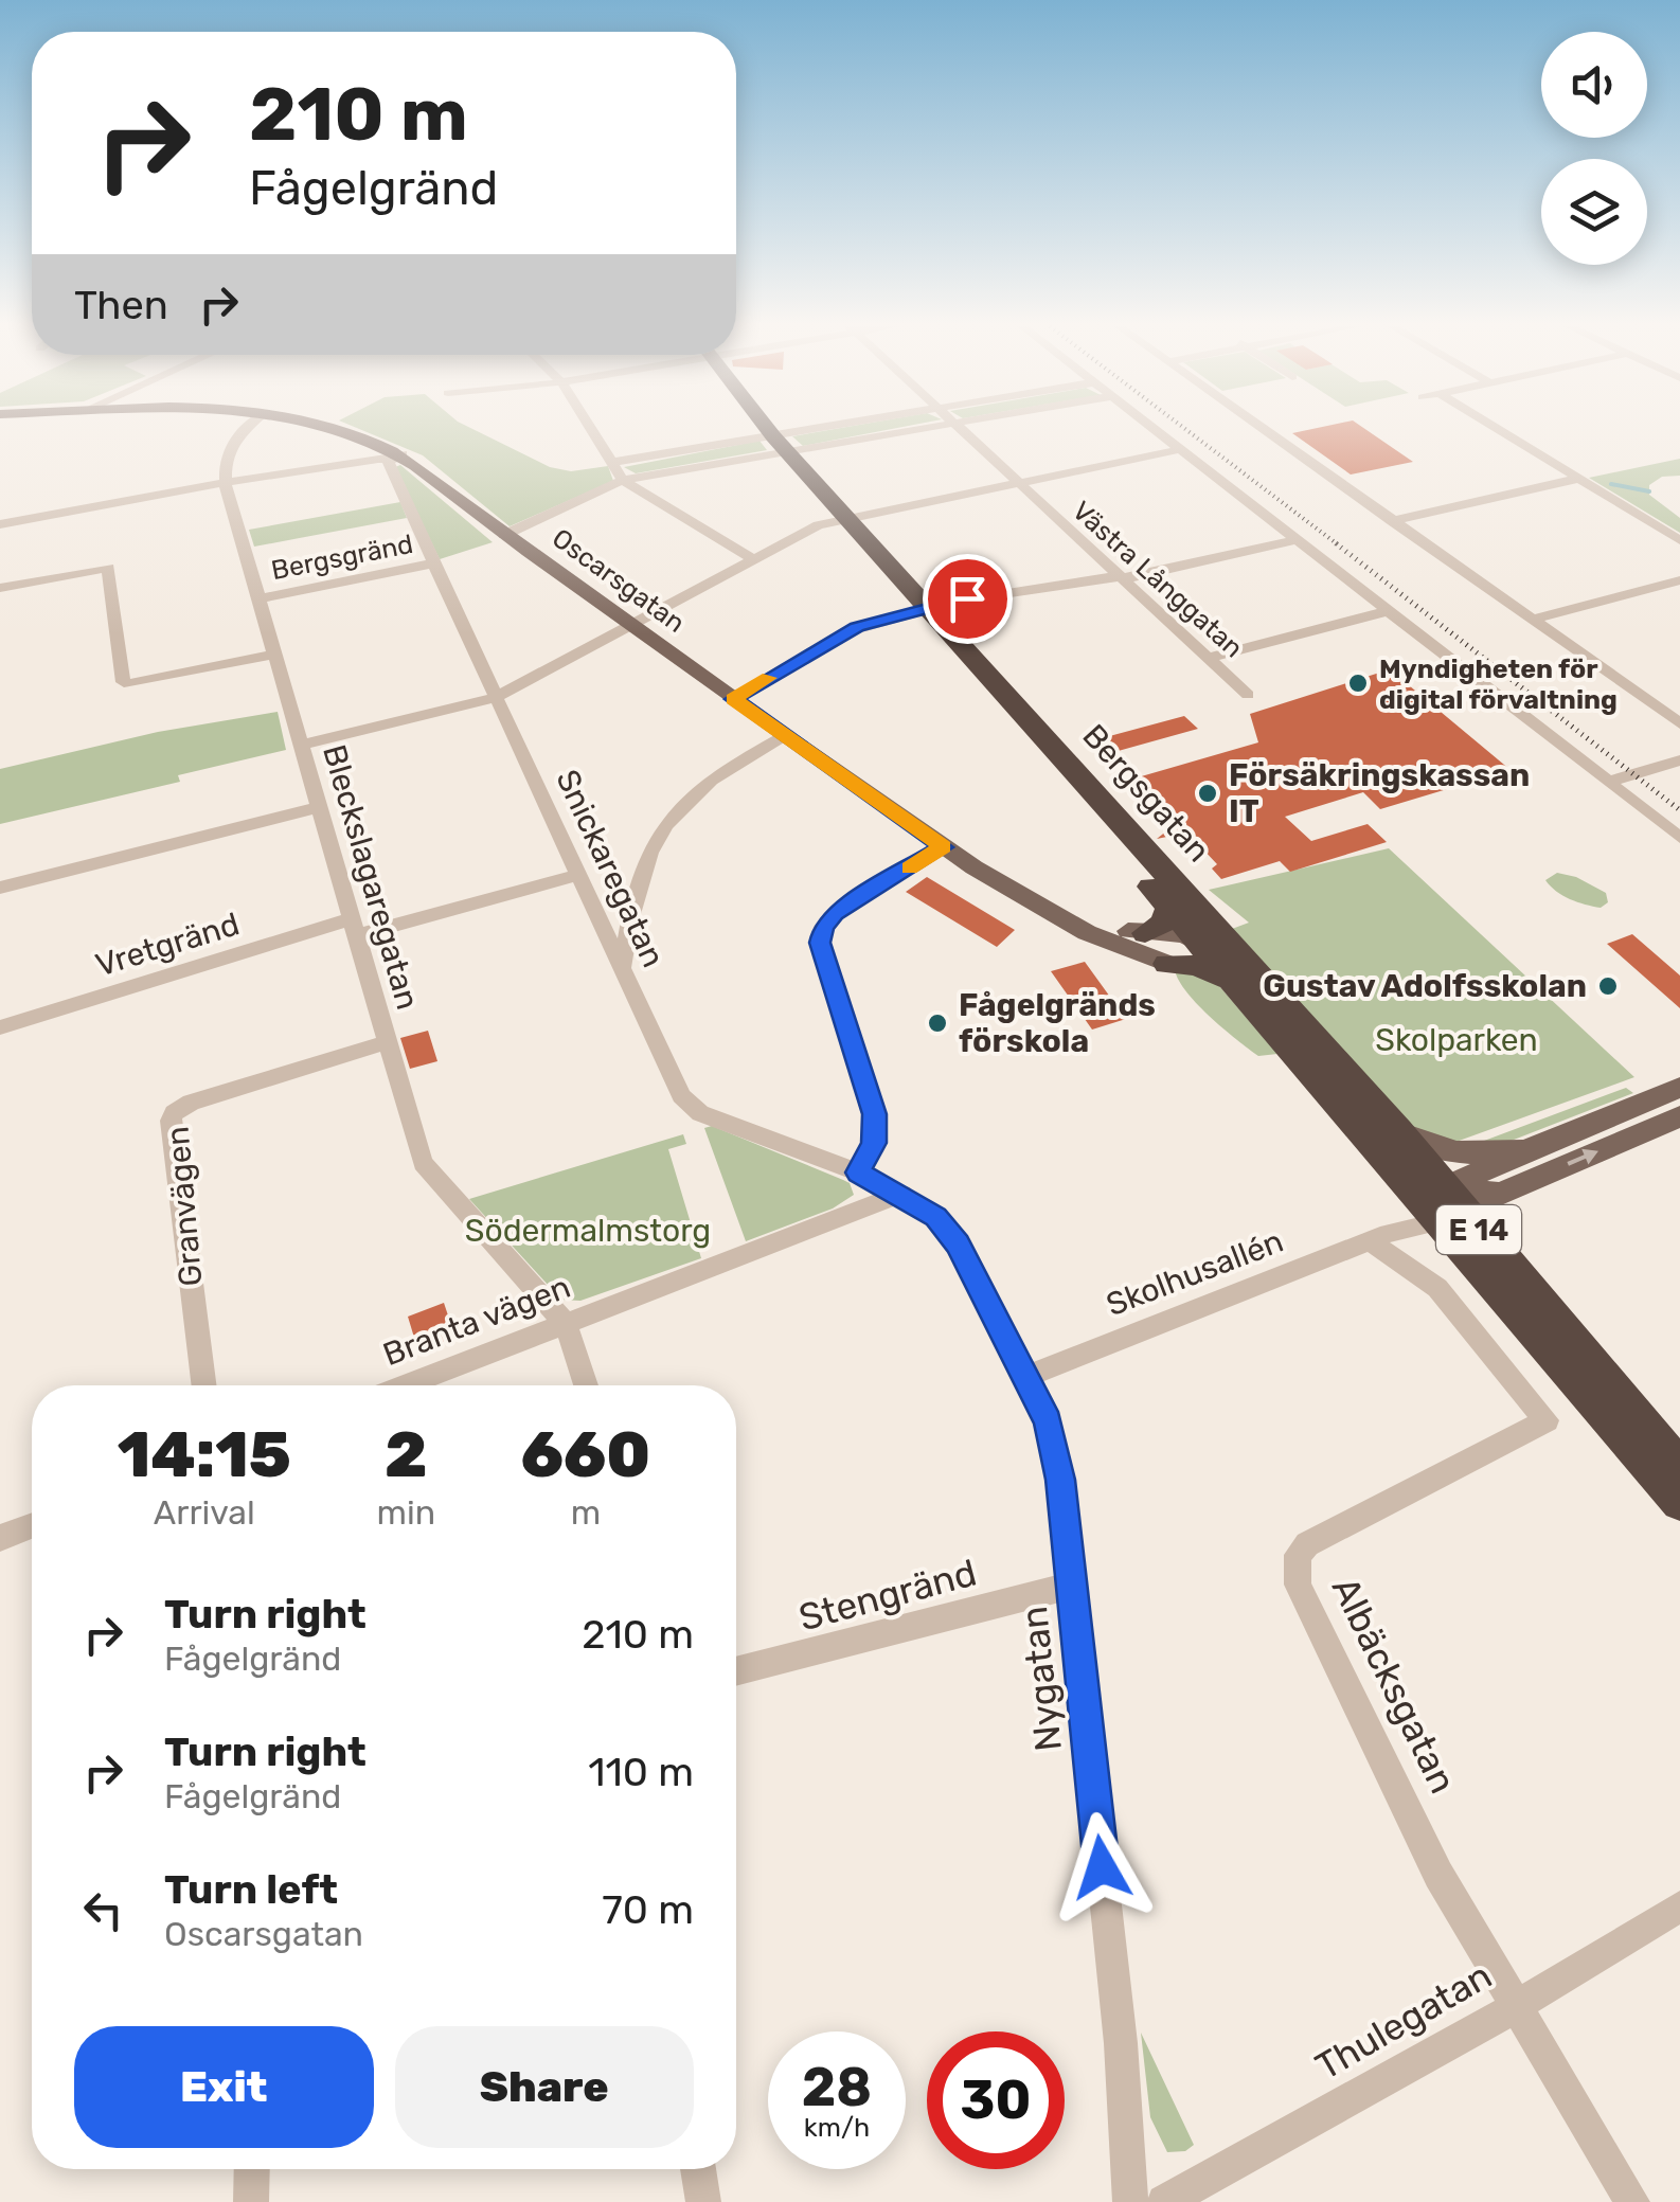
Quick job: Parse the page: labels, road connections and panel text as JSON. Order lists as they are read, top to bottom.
{
  "streets": {
    "highway": ["Bergsgatan", "E 14"],
    "main road": ["Oscarsgatan", "Skolhusallén"],
    "street": [
      "Bergsgränd",
      "Västra Långgatan",
      "Snickaregatan",
      "Bleckslagaregatan",
      "Vretgränd",
      "Granvägen",
      "Branta vägen",
      "Stengränd",
      "Nygatan",
      "Albäcksgatan",
      "Thulegatan"
    ]
  },
  "crossings": [
    ["Bergsgränd", "Snickaregatan"],
    ["Bergsgränd", "Bleckslagaregatan"],
    ["Oscarsgatan", "Snickaregatan"],
    ["Bergsgatan", "Skolhusallén"],
    ["Snickaregatan", "Vretgränd"],
    ["Snickaregatan", "Branta vägen"],
    ["Snickaregatan", "Nygatan"],
    ["Bleckslagaregatan", "Vretgränd"],
    ["Bleckslagaregatan", "Granvägen"],
    ["Bleckslagaregatan", "Branta vägen"],
    ["Skolhusallén", "Nygatan"],
    ["Skolhusallén", "Albäcksgatan"],
    ["Branta vägen", "Nygatan"],
    ["Stengränd", "Nygatan"],
    ["Albäcksgatan", "Thulegatan"]
  ],
  "parks": ["Skolparken", "Södermalmstorg"],
  "places": [
    "Myndigheten för digital förvaltning",
    "Försäkringskassan IT",
    "Gustav Adolfsskolan",
    "Fågelgränds förskola"
  ],
  "page": {
    "turn": ["210 m", "Fågelgränd"],
    "then": "Then",
    "eta": [
      "14:15",
      "Arrival",
      "2",
      "min",
      "660",
      "m"
    ],
    "list": [
      {
        "name": "Turn right",
        "note": "Fågelgränd",
        "value": "210 m"
      },
      {
        "name": "Turn right",
        "note": "Fågelgränd",
        "value": "110 m"
      },
      {
        "name": "Turn left",
        "note": "Oscarsgatan",
        "value": "70 m"
      }
    ],
    "buttons": ["Exit", "Share"],
    "speed": "28 km/h",
    "limit": "30"
  }
}
